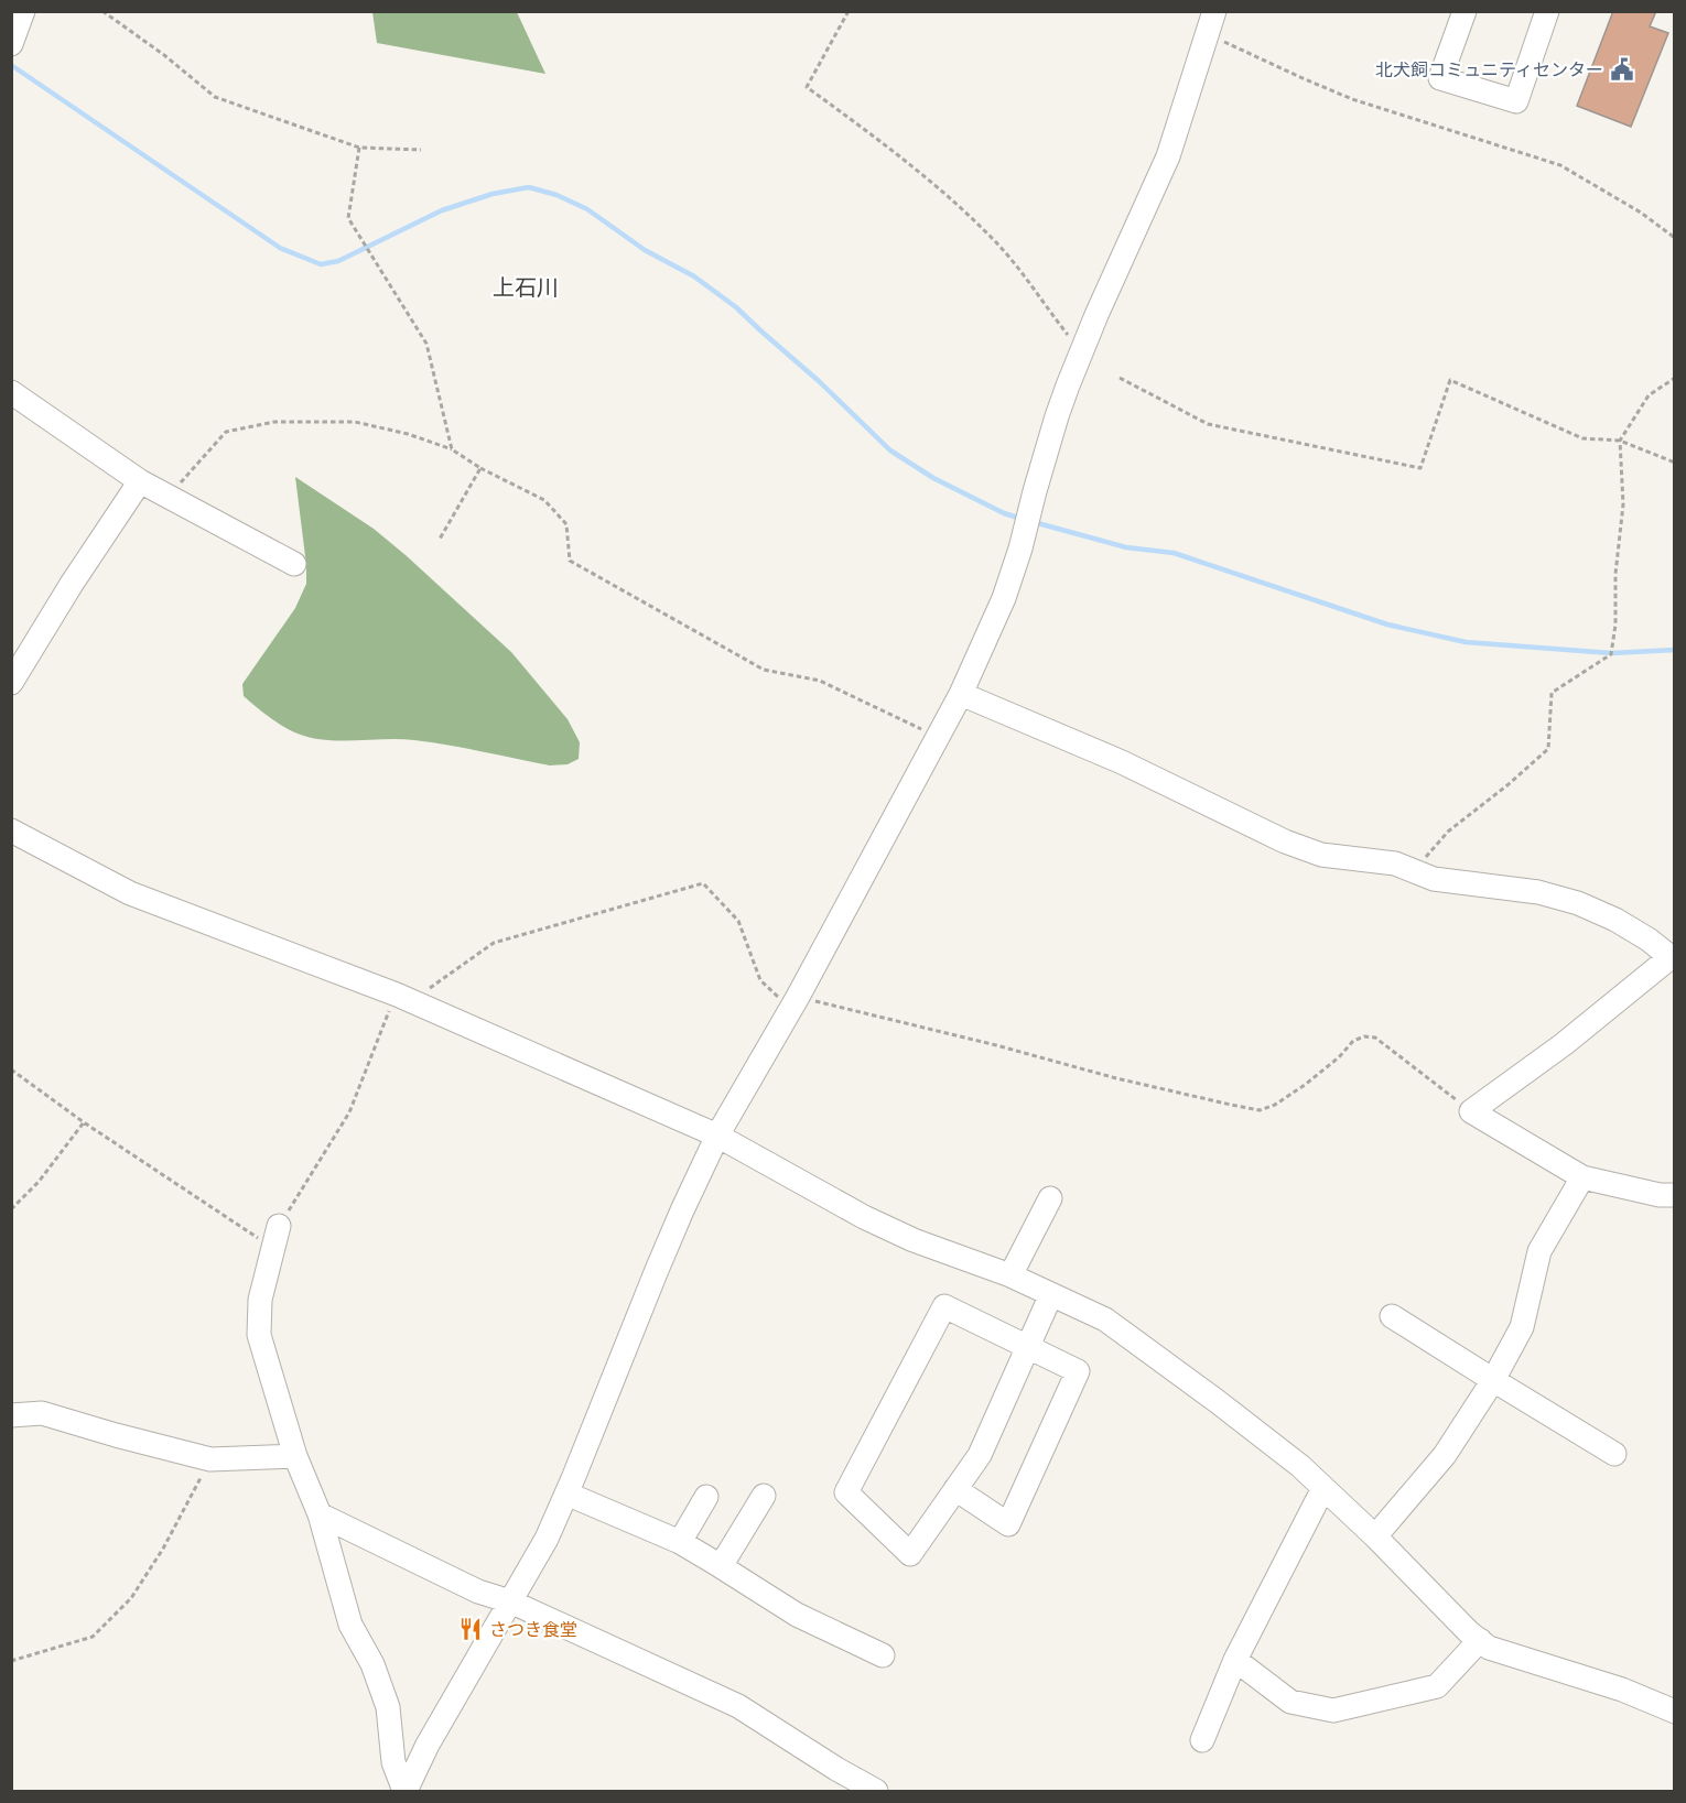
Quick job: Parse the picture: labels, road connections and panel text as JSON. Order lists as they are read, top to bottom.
{
  "districts": ["上石川"],
  "places": {
    "public building": ["北犬飼コミュニティセンター"],
    "restaurant": ["さつき食堂"]
  }
}
